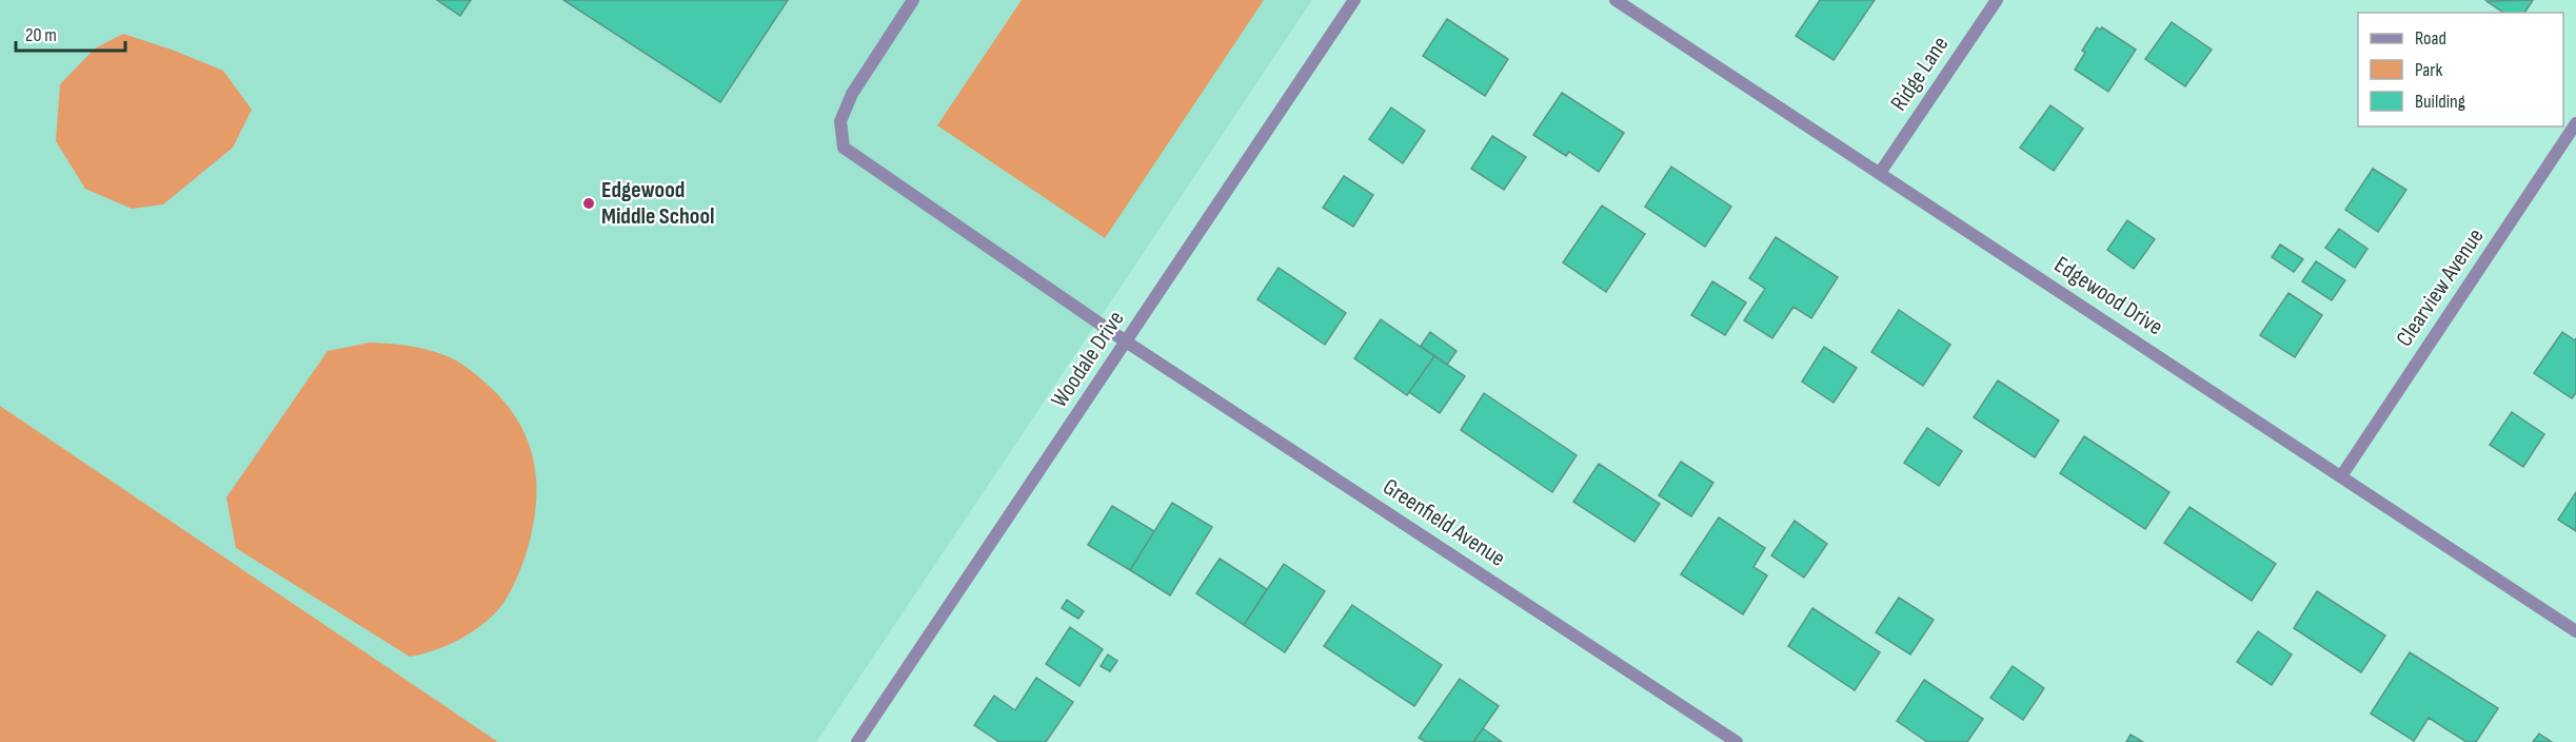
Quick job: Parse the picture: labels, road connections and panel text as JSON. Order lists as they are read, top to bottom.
{
  "streets": {
    "street": [
      "Ridge Lane",
      "Clearview Avenue",
      "Edgewood Drive",
      "Woodale Drive",
      "Greenfield Avenue"
    ]
  },
  "crossings": [
    ["Ridge Lane", "Edgewood Drive"],
    ["Clearview Avenue", "Edgewood Drive"],
    ["Woodale Drive", "Greenfield Avenue"]
  ],
  "places": ["Edgewood Middle School"],
  "legend": ["Road", "Park", "Building"],
  "scale_bar": "20 m"
}
